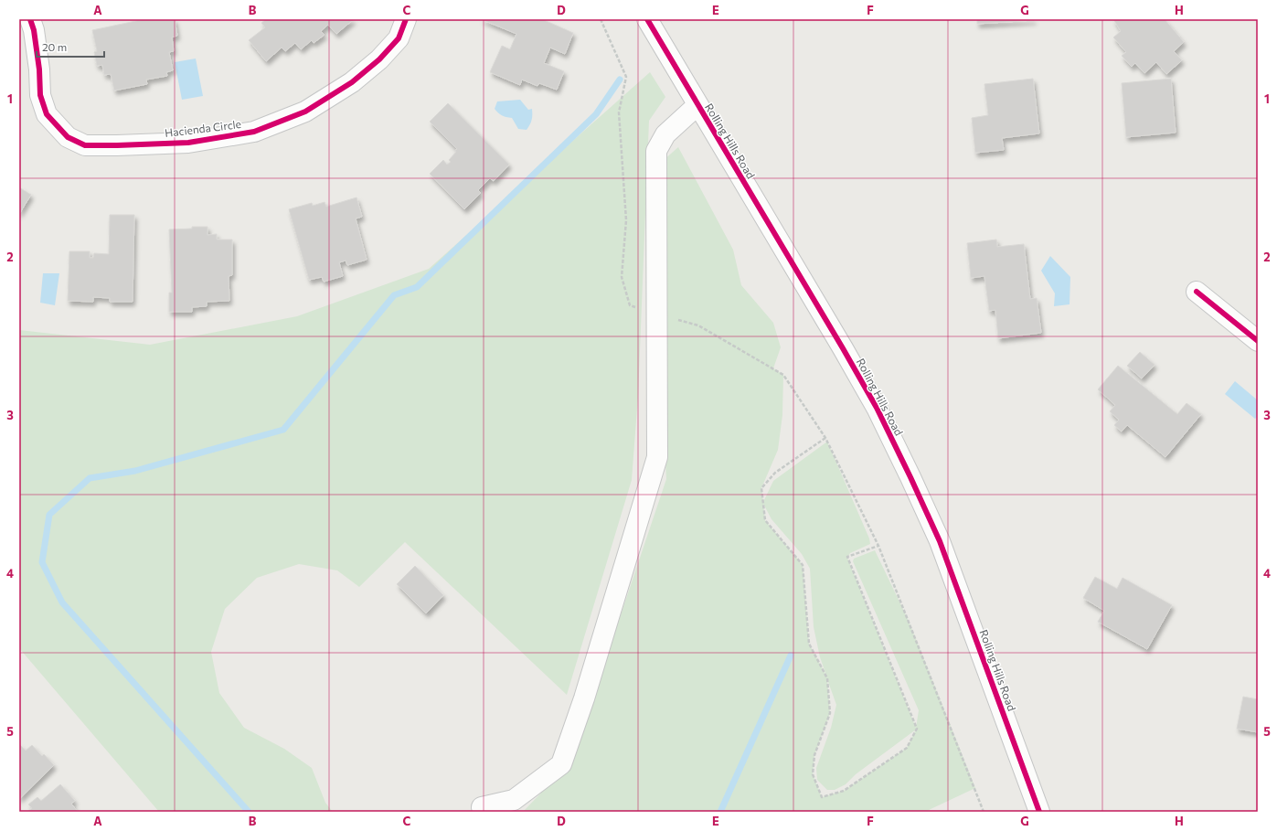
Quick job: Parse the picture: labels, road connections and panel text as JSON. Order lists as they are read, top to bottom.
{
  "streets": {
    "street": ["Hacienda Circle", "Rolling Hills Road"]
  },
  "scale_bar": "20 m",
  "grid": {
    "columns": [
      "A",
      "B",
      "C",
      "D",
      "E",
      "F",
      "G",
      "H"
    ],
    "rows": [
      "1",
      "2",
      "3",
      "4",
      "5"
    ]
  }
}
